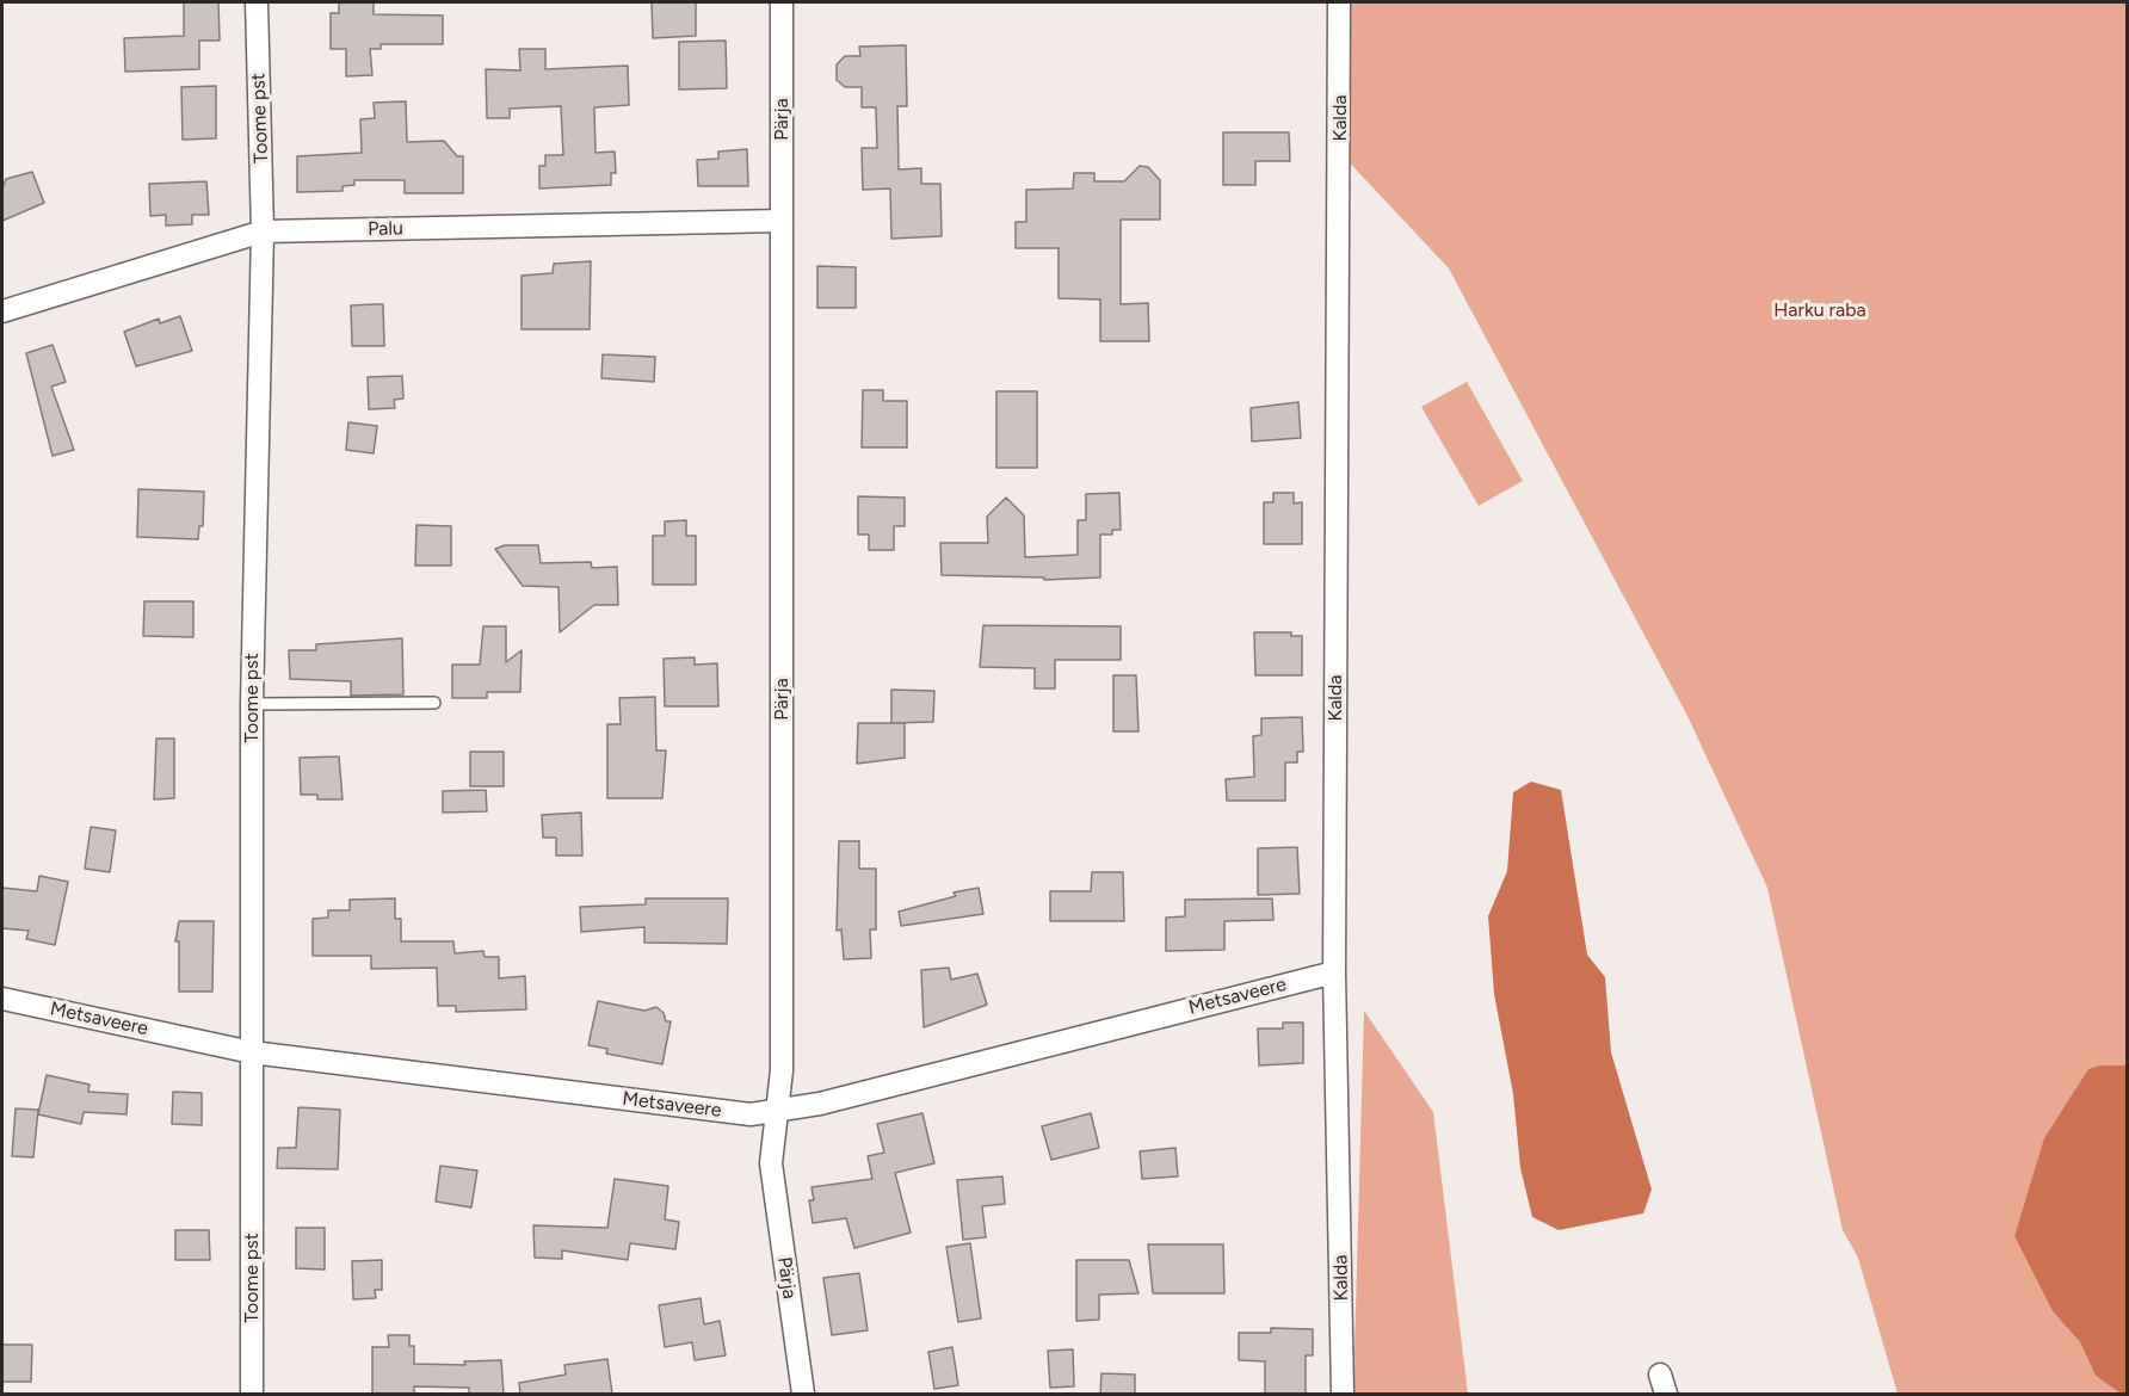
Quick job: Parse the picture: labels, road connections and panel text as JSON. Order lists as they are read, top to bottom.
{
  "streets": {
    "street": [
      "Toome pst",
      "Kalda",
      "Pärja",
      "Palu",
      "Metsaveere"
    ]
  },
  "crossings": [
    ["Toome pst", "Palu"],
    ["Toome pst", "Metsaveere"],
    ["Kalda", "Metsaveere"],
    ["Pärja", "Palu"],
    ["Pärja", "Metsaveere"]
  ],
  "parks": ["Harku raba"]
}
